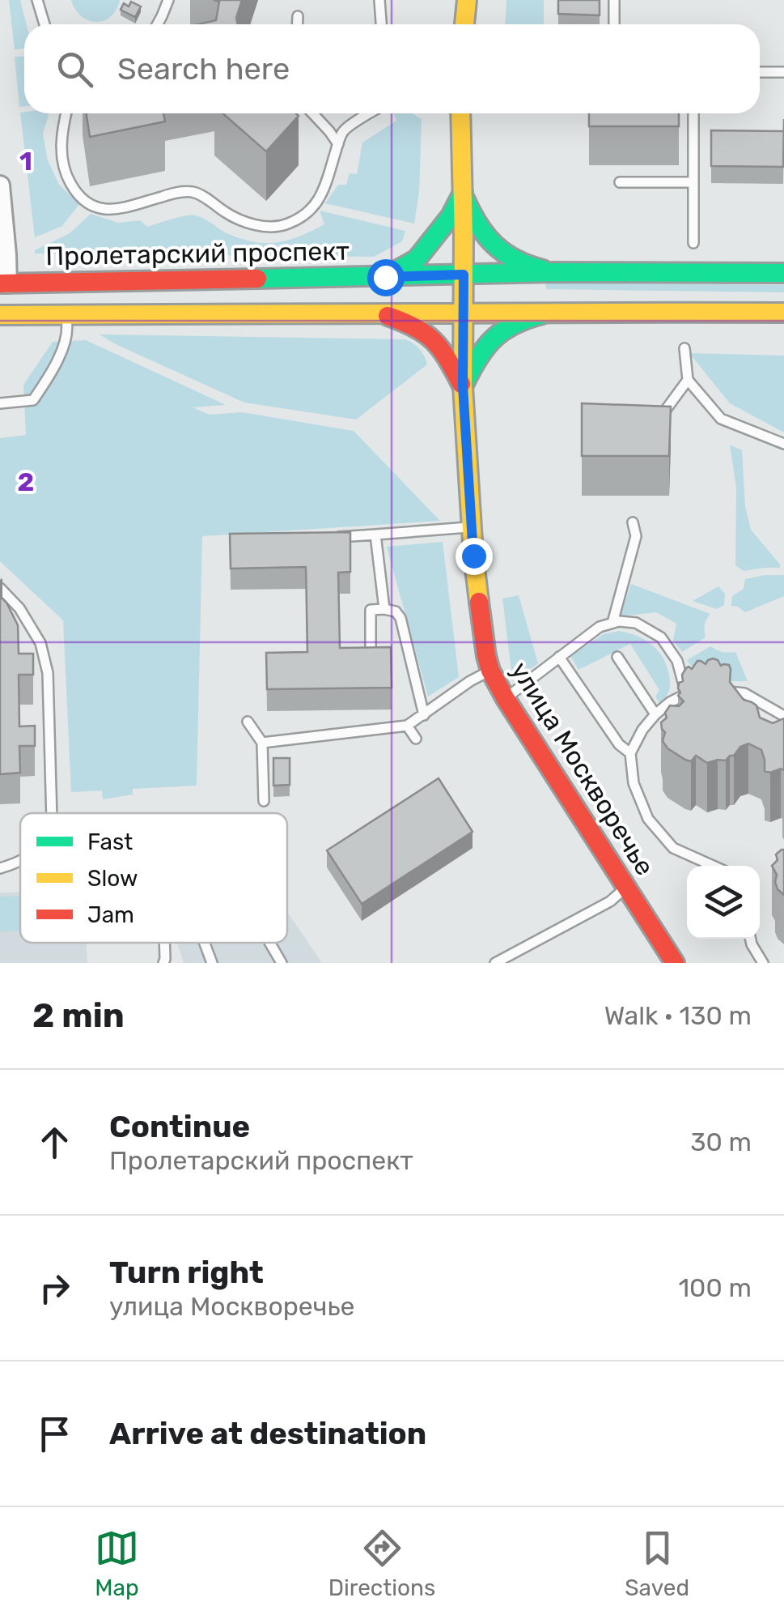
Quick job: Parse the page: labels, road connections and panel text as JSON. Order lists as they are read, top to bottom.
{
  "streets": {
    "main road": ["Пролетарский проспект", "улица Москворечье"]
  },
  "crossings": [
    ["Пролетарский проспект", "улица Москворечье"]
  ],
  "legend": ["Fast", "Slow", "Jam"],
  "page": {
    "search": "Search here",
    "heading": ["2 min", "Walk · 130 m"],
    "list": [
      ["Continue", "Пролетарский проспект", "30 m"],
      ["Turn right", "улица Москворечье", "100 m"],
      "Arrive at destination"
    ],
    "nav": ["Map", "Directions", "Saved"]
  },
  "grid": {
    "rows": ["1", "2"]
  }
}
